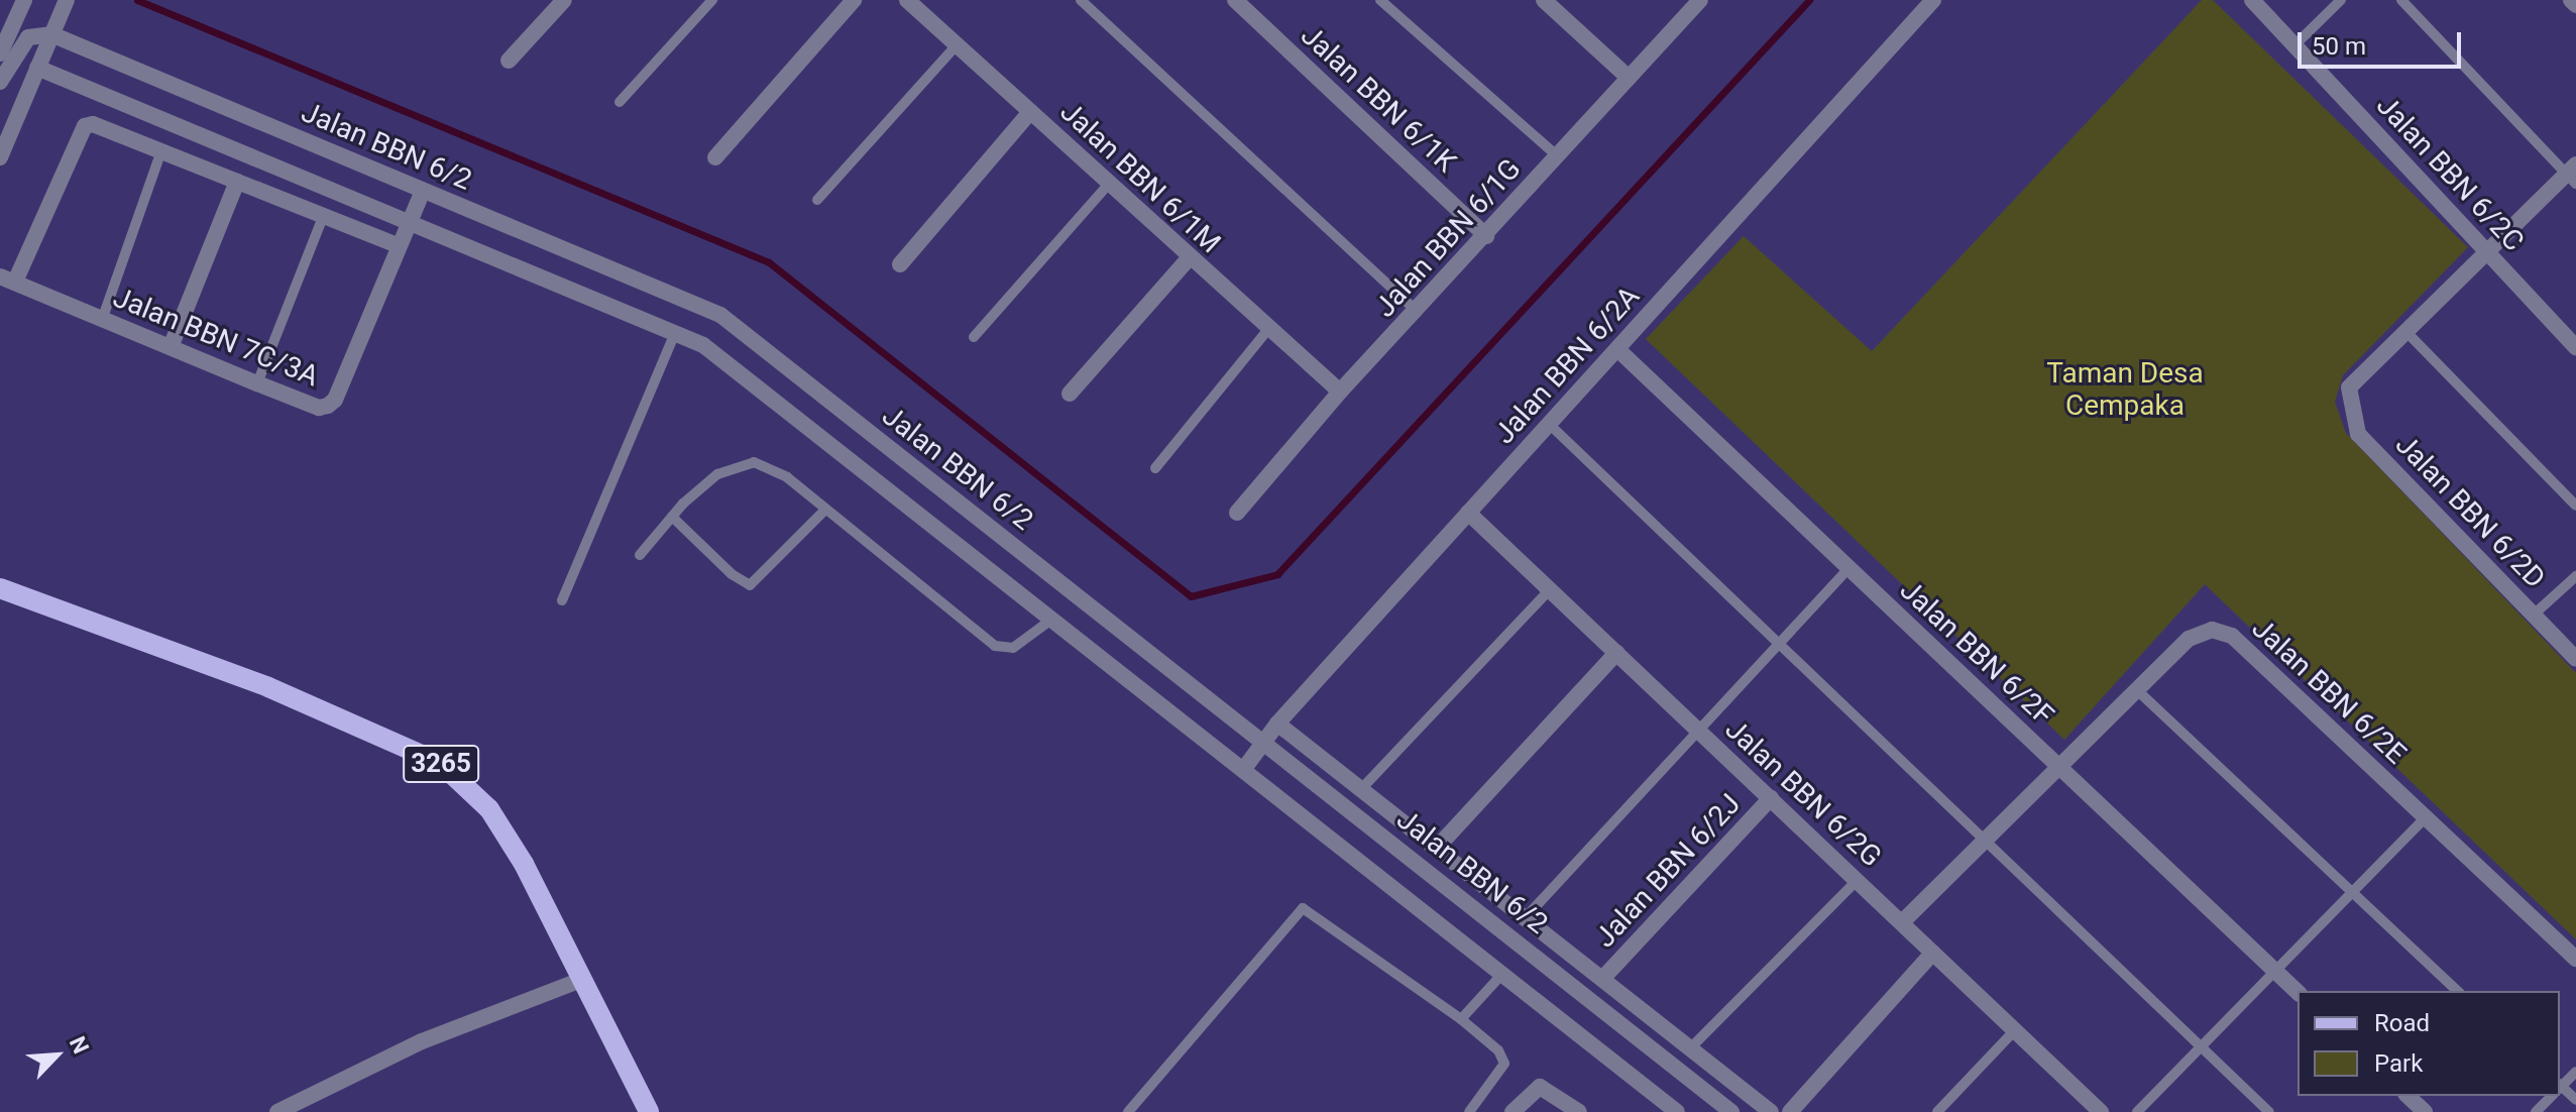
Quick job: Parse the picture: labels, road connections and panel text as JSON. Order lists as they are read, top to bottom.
{
  "streets": {
    "main road": ["3265"],
    "street": [
      "Jalan BBN 6/1K",
      "Jalan BBN 6/2",
      "Jalan BBN 6/2C",
      "Jalan BBN 6/1M",
      "Jalan BBN 6/1G",
      "Jalan BBN 7C/3A",
      "Jalan BBN 6/2A",
      "Jalan BBN 6/2D",
      "Jalan BBN 6/2F",
      "Jalan BBN 6/2E",
      "Jalan BBN 6/2G",
      "Jalan BBN 6/2J"
    ]
  },
  "crossings": [
    ["Jalan BBN 6/1K", "Jalan BBN 6/1G"],
    ["Jalan BBN 6/2", "Jalan BBN 7C/3A"],
    ["Jalan BBN 6/2", "Jalan BBN 6/2A"],
    ["Jalan BBN 6/1M", "Jalan BBN 6/1G"],
    ["Jalan BBN 6/2A", "Jalan BBN 6/2F"],
    ["Jalan BBN 6/2A", "Jalan BBN 6/2G"],
    ["Jalan BBN 6/2F", "Jalan BBN 6/2E"],
    ["Jalan BBN 6/2E", "Jalan BBN 6/2G"],
    ["Jalan BBN 6/2G", "Jalan BBN 6/2J"]
  ],
  "parks": ["Taman Desa Cempaka"],
  "legend": ["Road", "Park"],
  "scale_bar": "50 m",
  "north": "top right"
}
